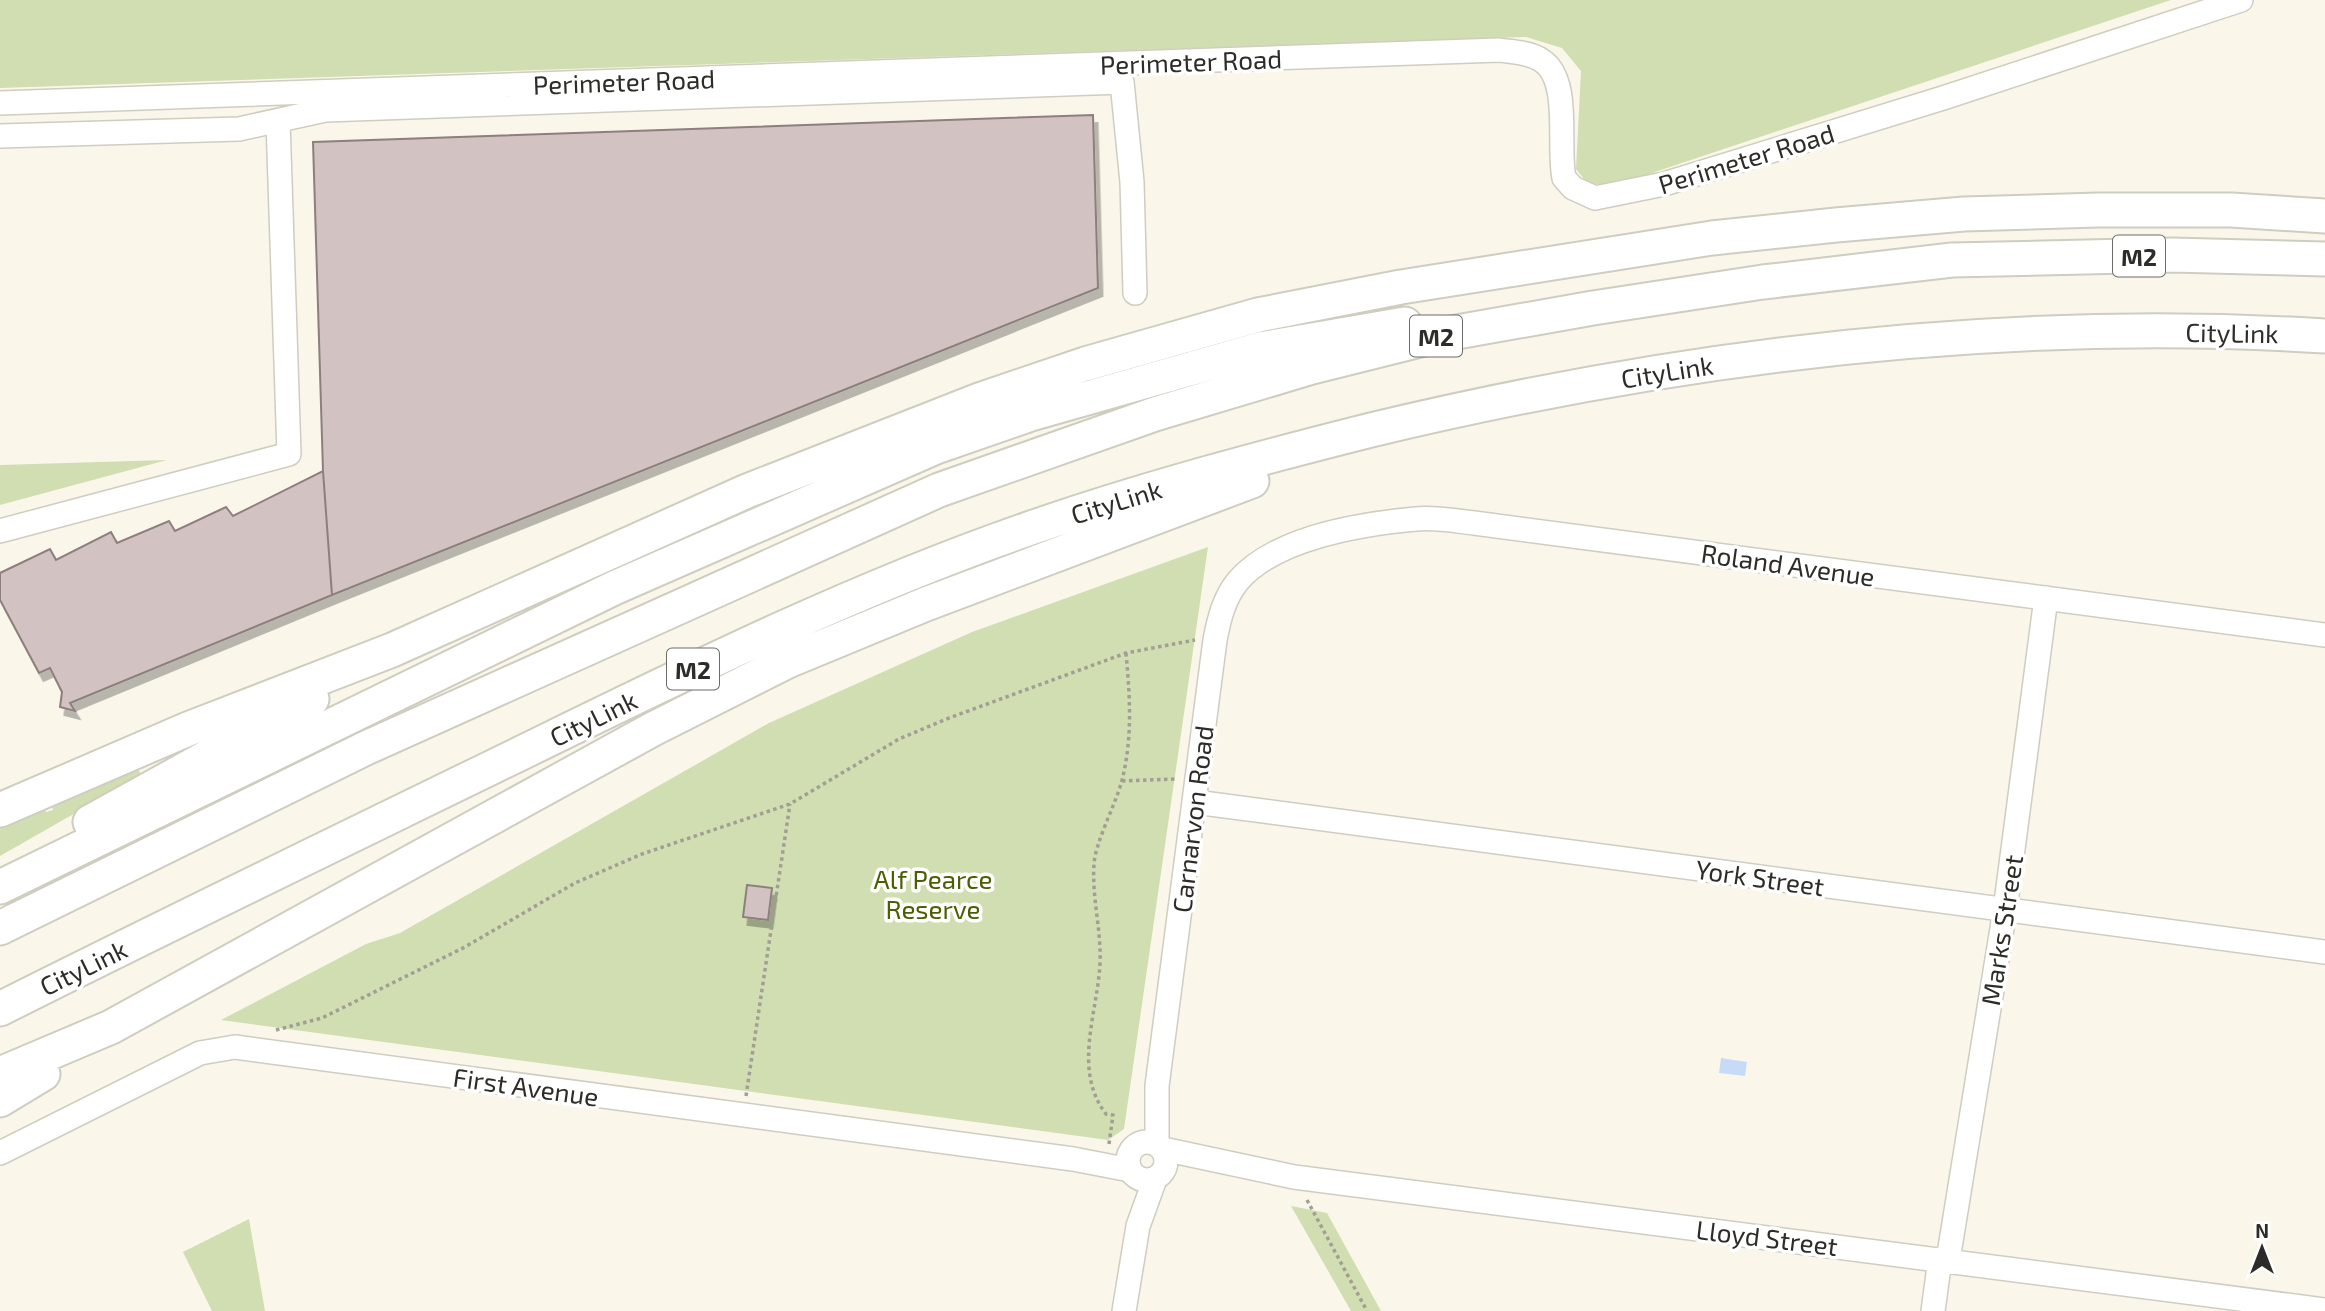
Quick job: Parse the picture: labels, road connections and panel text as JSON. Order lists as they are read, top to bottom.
{
  "streets": {
    "highway": ["M2", "CityLink"],
    "street": [
      "Perimeter Road",
      "Roland Avenue",
      "Carnarvon Road",
      "York Street",
      "Marks Street",
      "First Avenue",
      "Lloyd Street"
    ]
  },
  "crossings": [
    ["Roland Avenue", "Carnarvon Road"],
    ["Roland Avenue", "Marks Street"],
    ["Carnarvon Road", "York Street"],
    ["Carnarvon Road", "First Avenue"],
    ["Carnarvon Road", "Lloyd Street"],
    ["York Street", "Marks Street"],
    ["Marks Street", "Lloyd Street"],
    ["First Avenue", "Lloyd Street"]
  ],
  "parks": ["Alf Pearce Reserve"],
  "north": "top"
}
